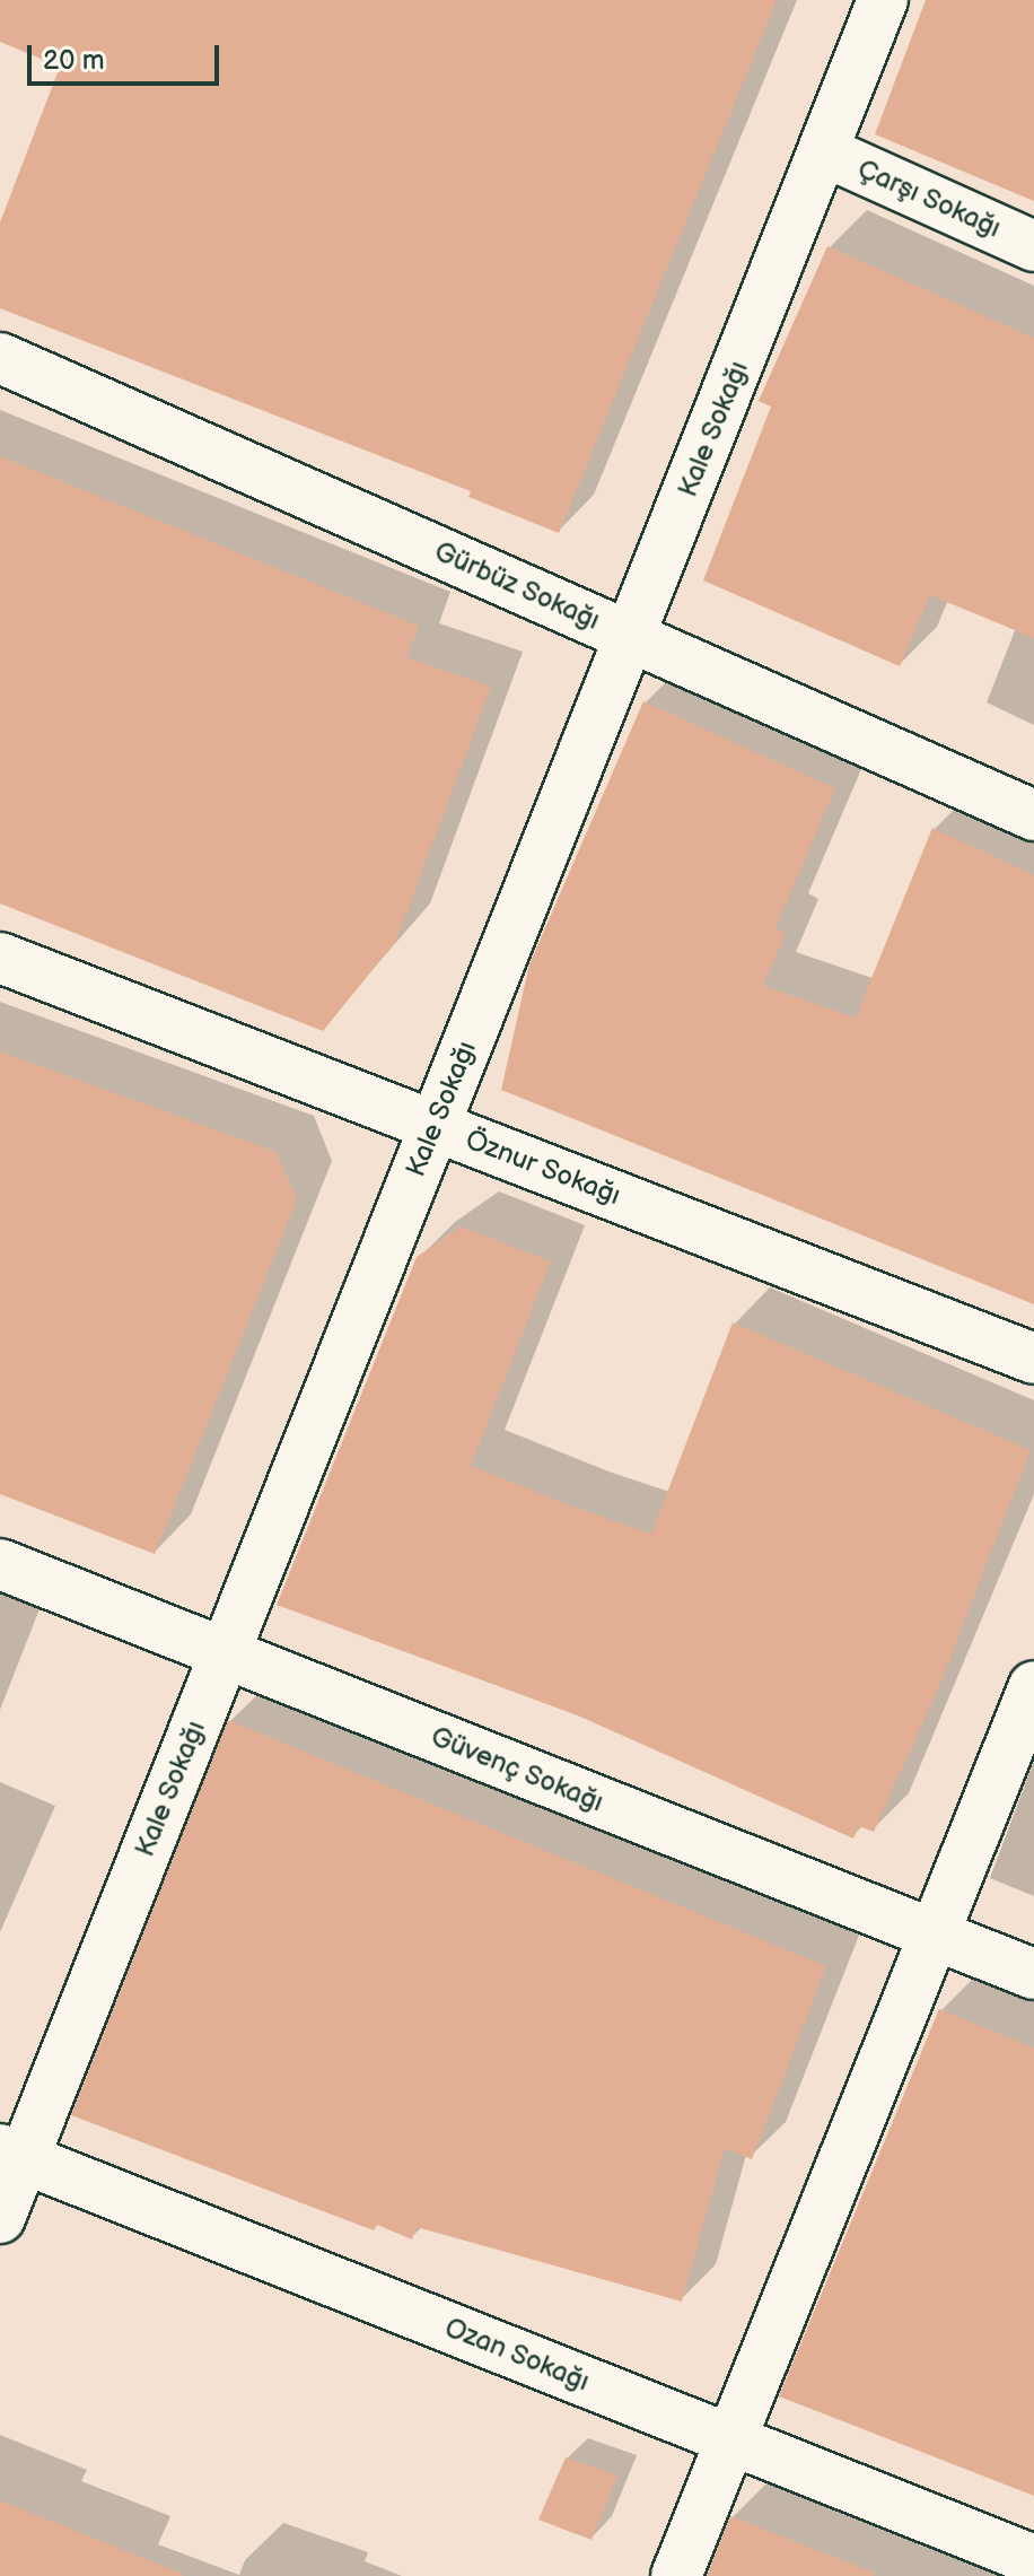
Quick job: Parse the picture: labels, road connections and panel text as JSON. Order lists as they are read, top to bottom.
{
  "streets": {
    "street": [
      "Çarşı Sokağı",
      "Kale Sokağı",
      "Gürbüz Sokağı",
      "Öznur Sokağı",
      "Güvenç Sokağı",
      "Ozan Sokağı"
    ]
  },
  "crossings": [
    ["Çarşı Sokağı", "Kale Sokağı"],
    ["Kale Sokağı", "Gürbüz Sokağı"],
    ["Kale Sokağı", "Öznur Sokağı"],
    ["Kale Sokağı", "Güvenç Sokağı"],
    ["Kale Sokağı", "Ozan Sokağı"]
  ],
  "scale_bar": "20 m"
}
